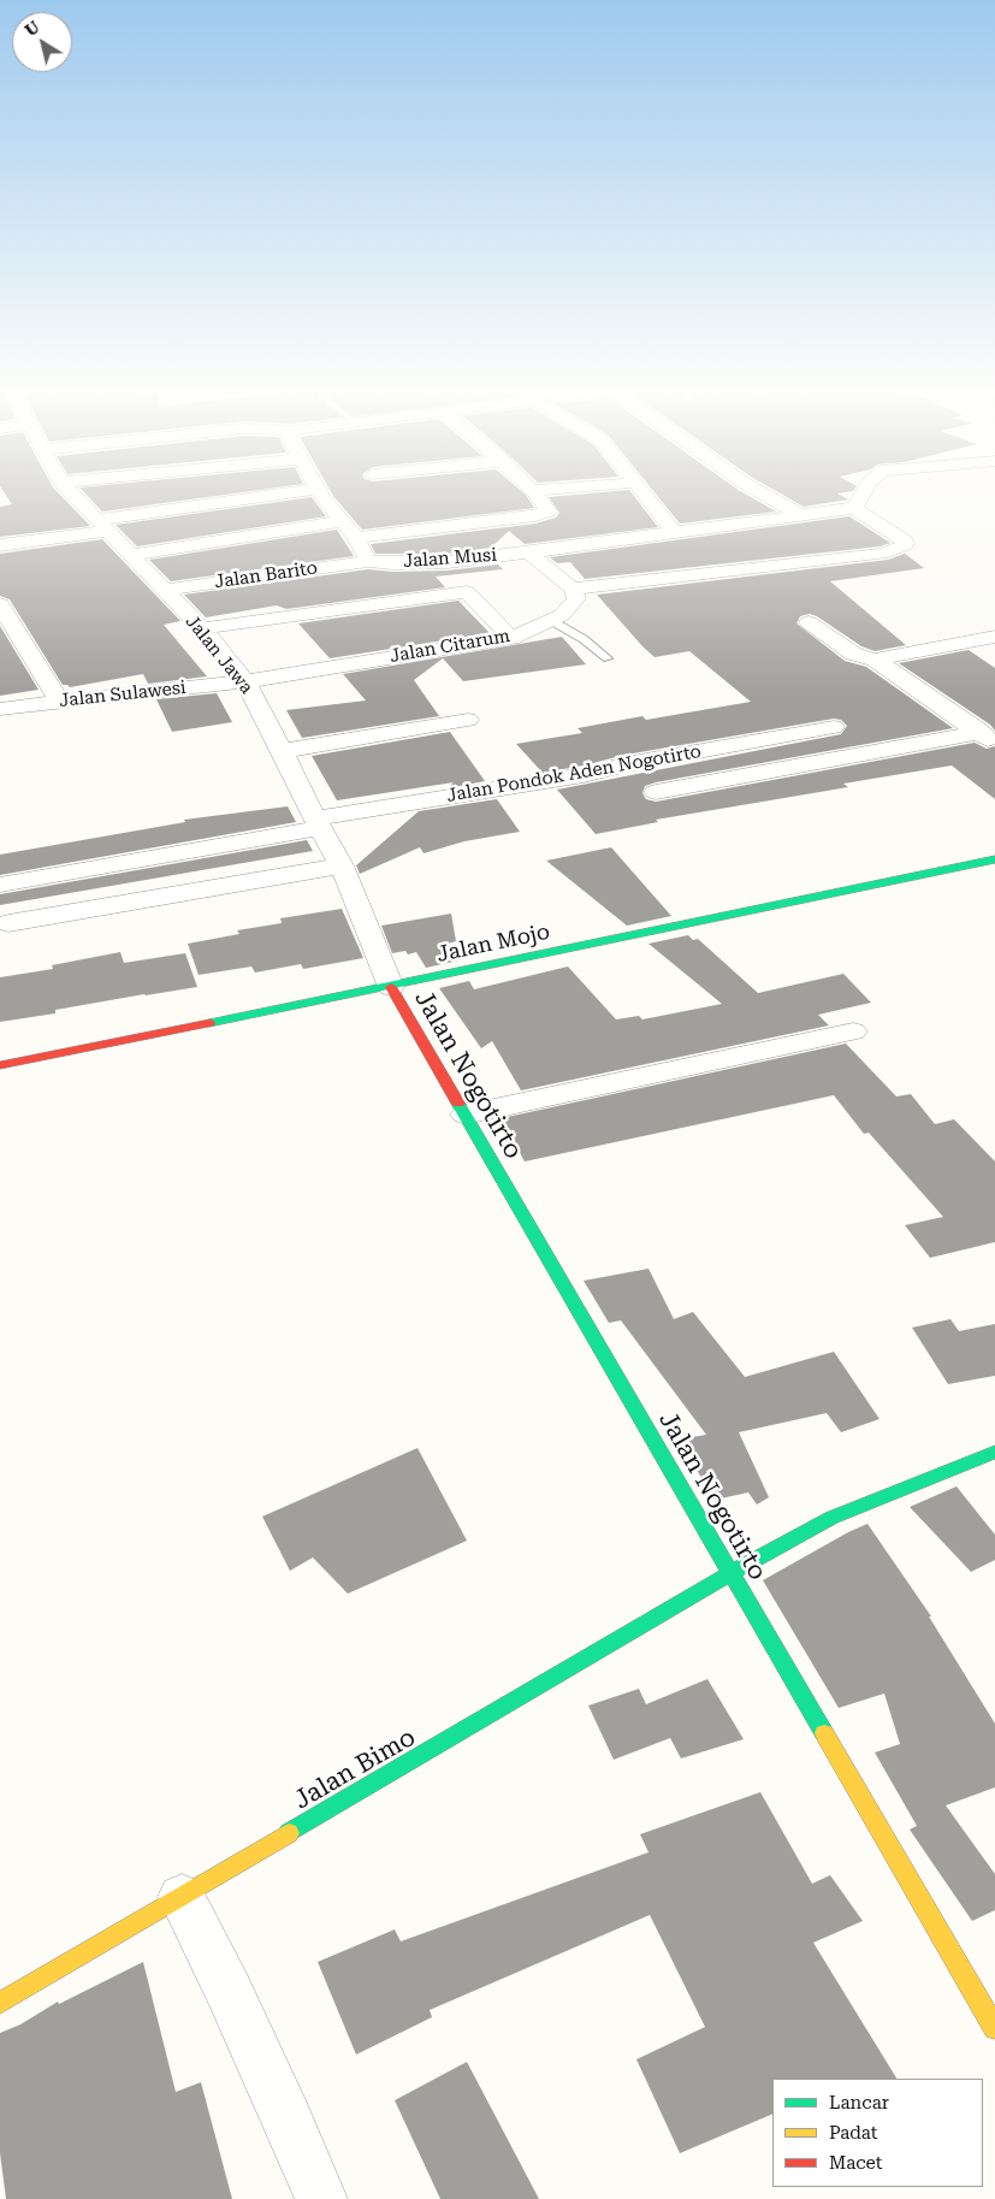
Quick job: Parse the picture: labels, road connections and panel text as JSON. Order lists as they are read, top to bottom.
{
  "streets": {
    "street": [
      "Jalan Musi",
      "Jalan Barito",
      "Jalan Citarum",
      "Jalan Jawa",
      "Jalan Sulawesi",
      "Jalan Pondok Aden Nogotirto",
      "Jalan Mojo",
      "Jalan Nogotirto",
      "Jalan Bimo"
    ]
  },
  "crossings": [
    ["Jalan Musi", "Jalan Barito"],
    ["Jalan Barito", "Jalan Jawa"],
    ["Jalan Citarum", "Jalan Jawa"],
    ["Jalan Citarum", "Jalan Sulawesi"],
    ["Jalan Jawa", "Jalan Sulawesi"],
    ["Jalan Jawa", "Jalan Pondok Aden Nogotirto"],
    ["Jalan Jawa", "Jalan Mojo"],
    ["Jalan Jawa", "Jalan Nogotirto"],
    ["Jalan Mojo", "Jalan Nogotirto"],
    ["Jalan Nogotirto", "Jalan Bimo"]
  ],
  "legend": ["Lancar", "Padat", "Macet"],
  "north": "top left"
}
